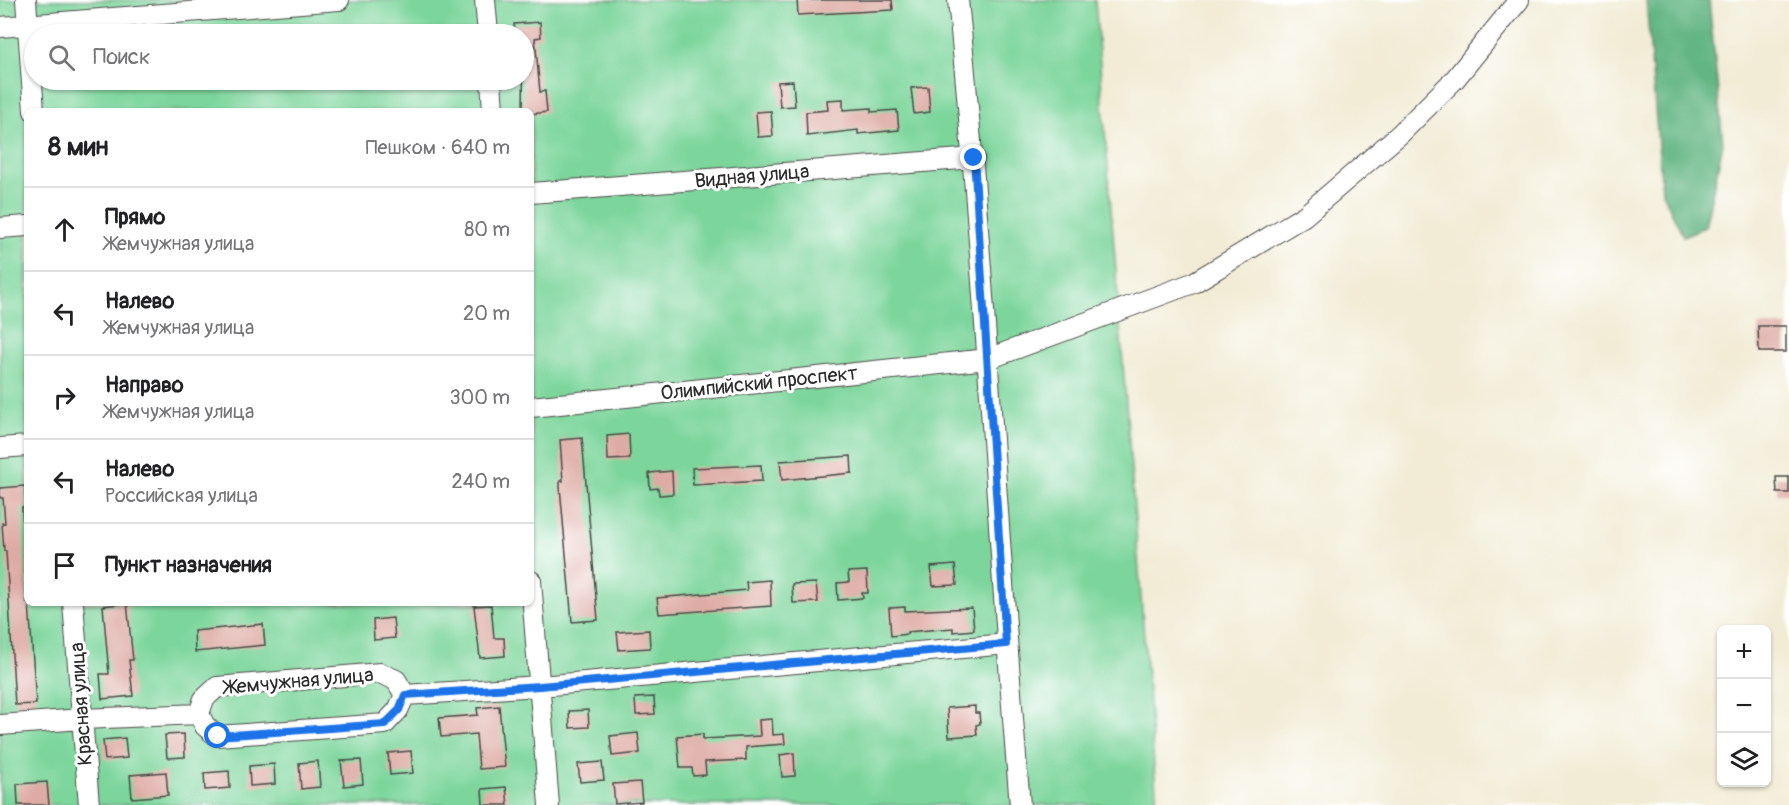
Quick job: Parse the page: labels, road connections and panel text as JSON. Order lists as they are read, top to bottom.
{
  "streets": {
    "street": [
      "Видная улица",
      "Олимпийский проспект",
      "Жемчужная улица",
      "Красная улица"
    ]
  },
  "page": {
    "search": "Поиск",
    "heading": ["8 мин", "Пешком · 640 m"],
    "list": [
      ["Прямо", "Жемчужная улица", "80 m"],
      ["Налево", "Жемчужная улица", "20 m"],
      ["Направо", "Жемчужная улица", "300 m"],
      ["Налево", "Российская улица", "240 m"],
      "Пункт назначения"
    ],
    "map_buttons": ["+", "−"]
  }
}
